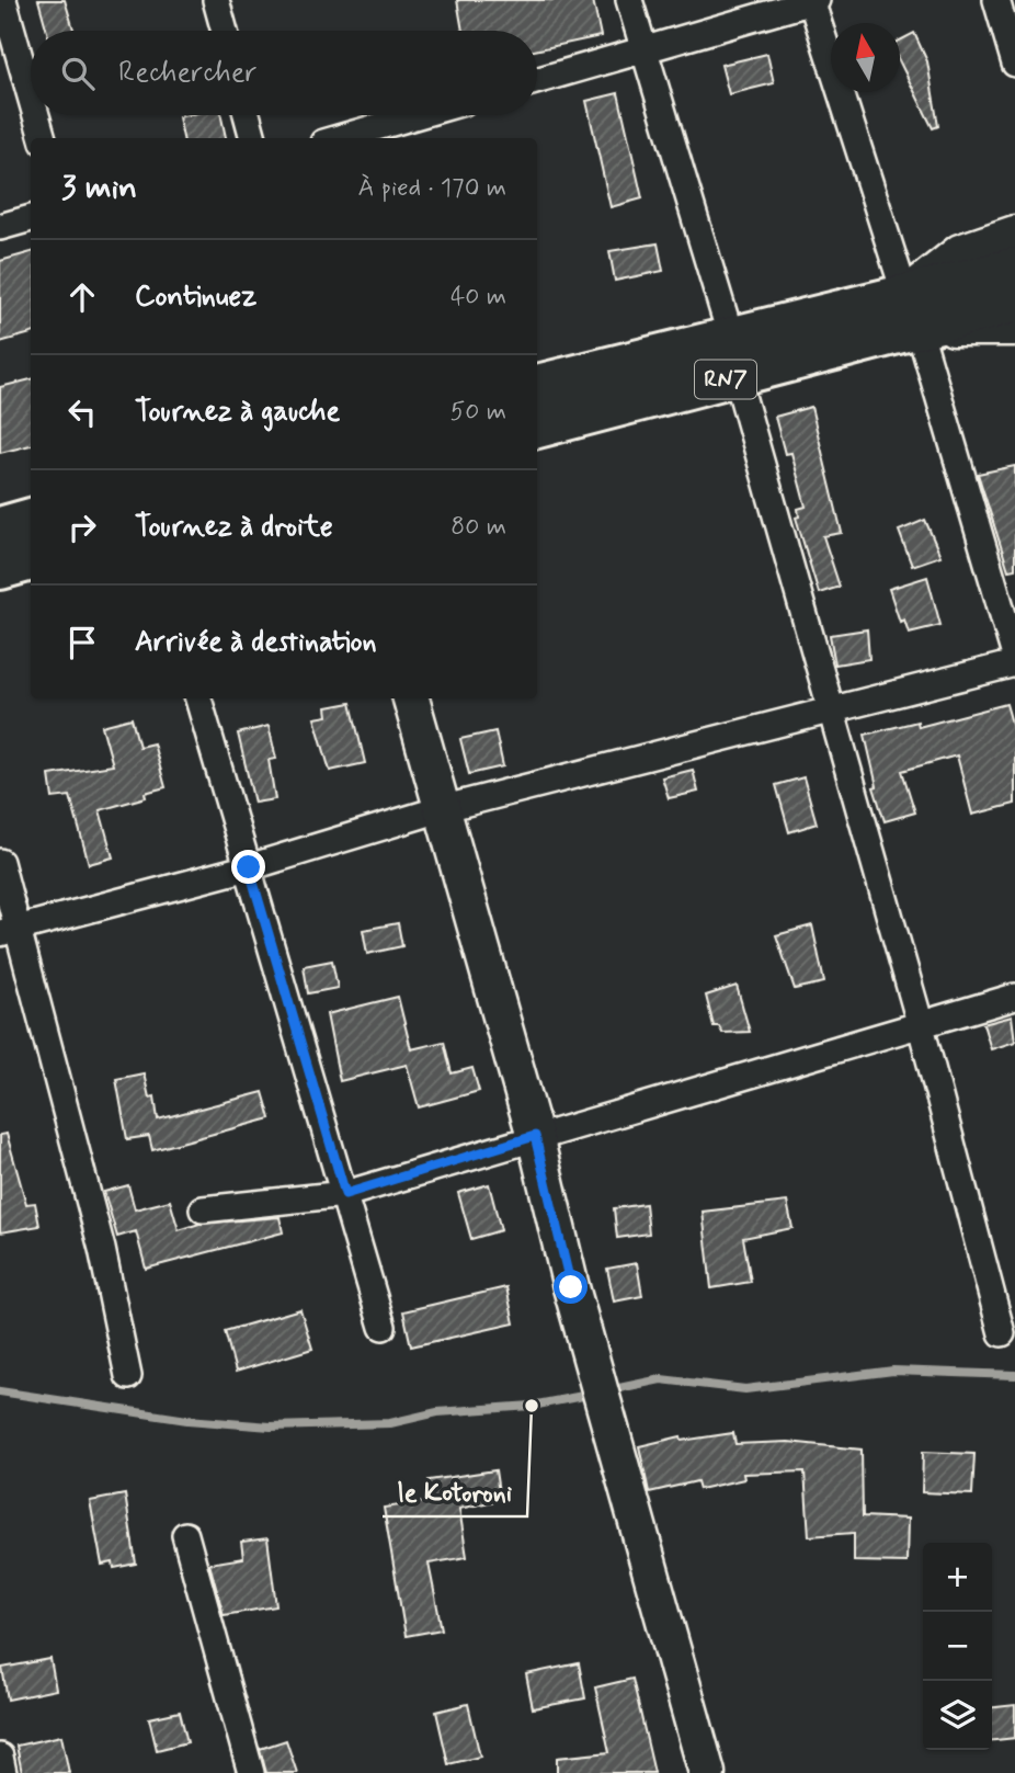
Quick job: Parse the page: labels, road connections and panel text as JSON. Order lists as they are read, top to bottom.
{
  "streets": {
    "highway": ["RN7"]
  },
  "places": ["le Kotoroni"],
  "north": "top",
  "page": {
    "search": "Rechercher",
    "heading": ["3 min", "À pied · 170 m"],
    "list": [
      ["Continuez", "40 m"],
      ["Tournez à gauche", "50 m"],
      ["Tournez à droite", "80 m"],
      "Arrivée à destination"
    ],
    "map_buttons": ["+", "−"]
  }
}
